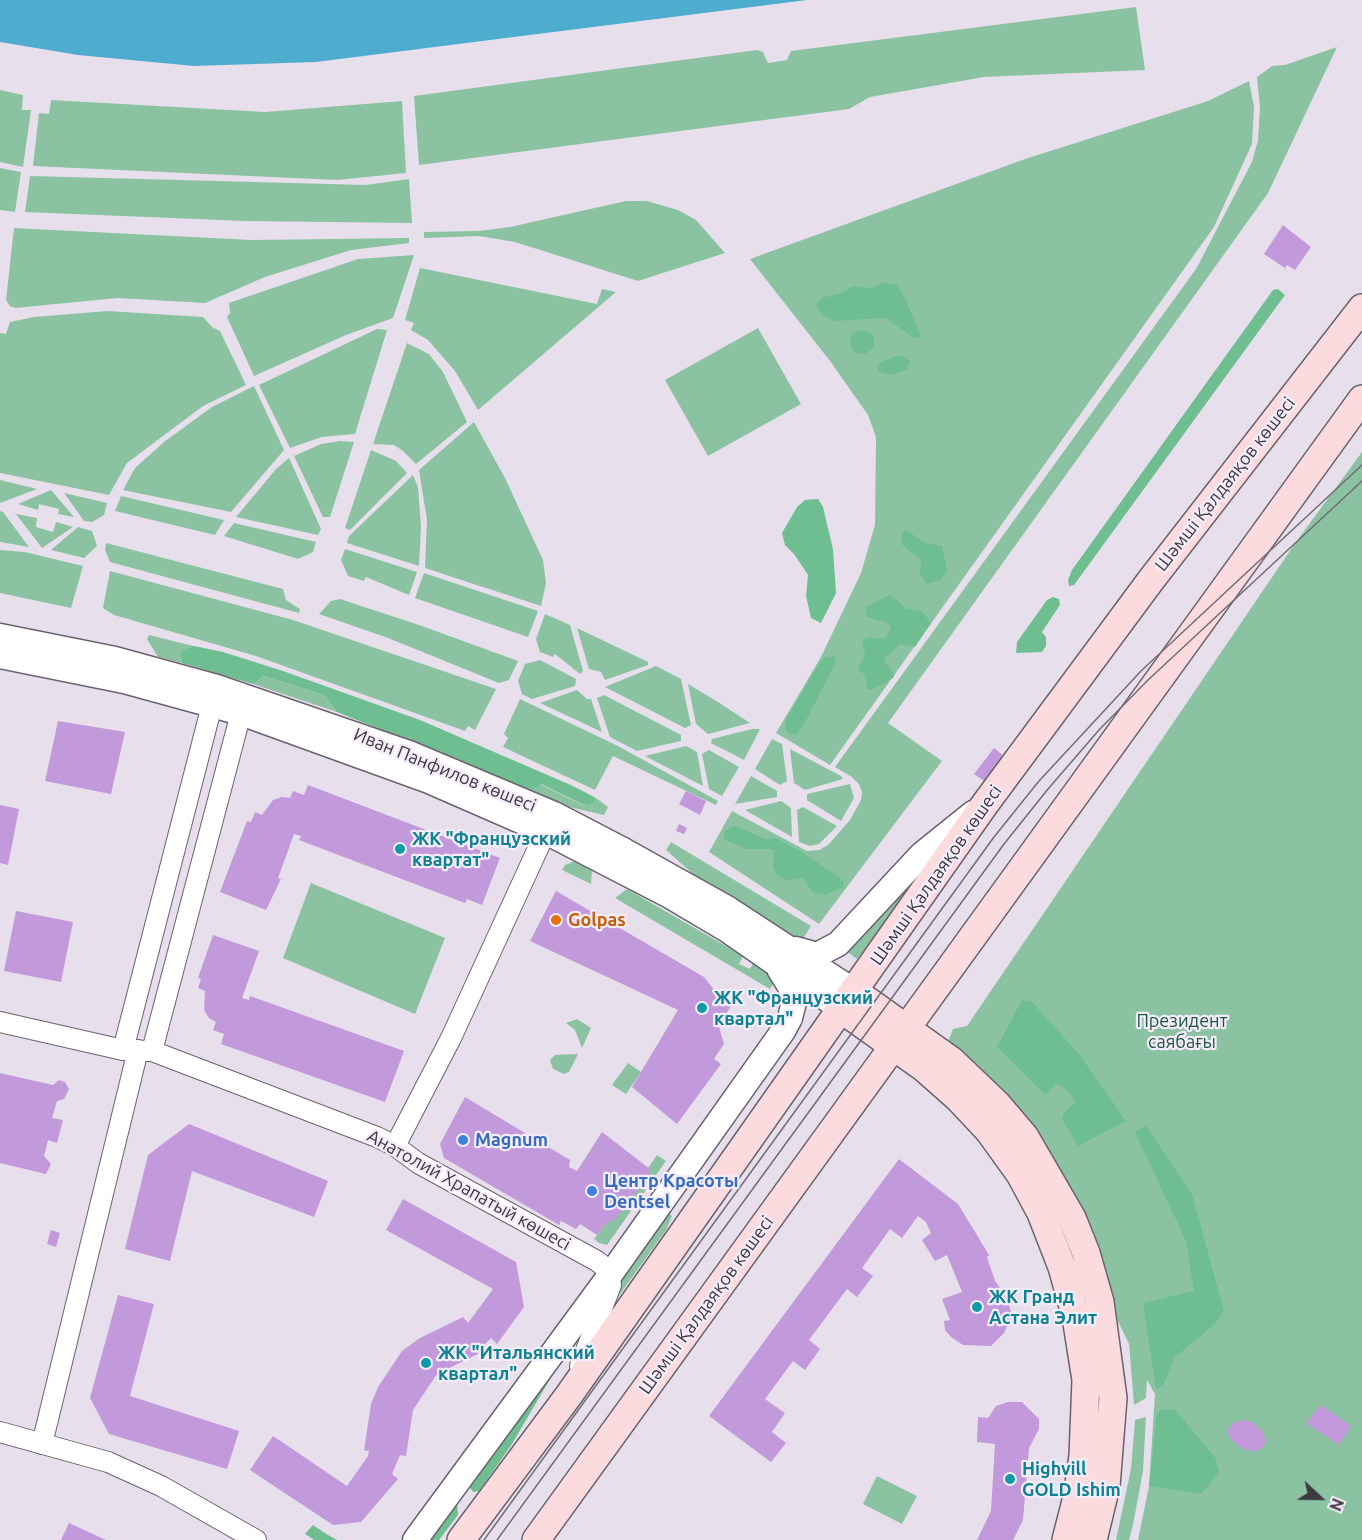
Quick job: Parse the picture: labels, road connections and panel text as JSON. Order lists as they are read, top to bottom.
{
  "streets": {
    "main road": ["Шәмші Қалдаяқов көшесі"],
    "street": ["Иван Панфилов көшесі", "Анатолий Храпатый көшесі"]
  },
  "crossings": [
    ["Шәмші Қалдаяқов көшесі", "Иван Панфилов көшесі"]
  ],
  "parks": ["Президент саябағы"],
  "places": [
    "ЖК \"Французский квартат\"",
    "Golpas",
    "ЖК \"Французский квартал\"",
    "Magnum",
    "Центр Красоты Dentsel",
    "ЖК Гранд Астана Элит",
    "ЖК \"Итальянский квартал\"",
    "Highvill GOLD Ishim"
  ],
  "north": "right"
}
